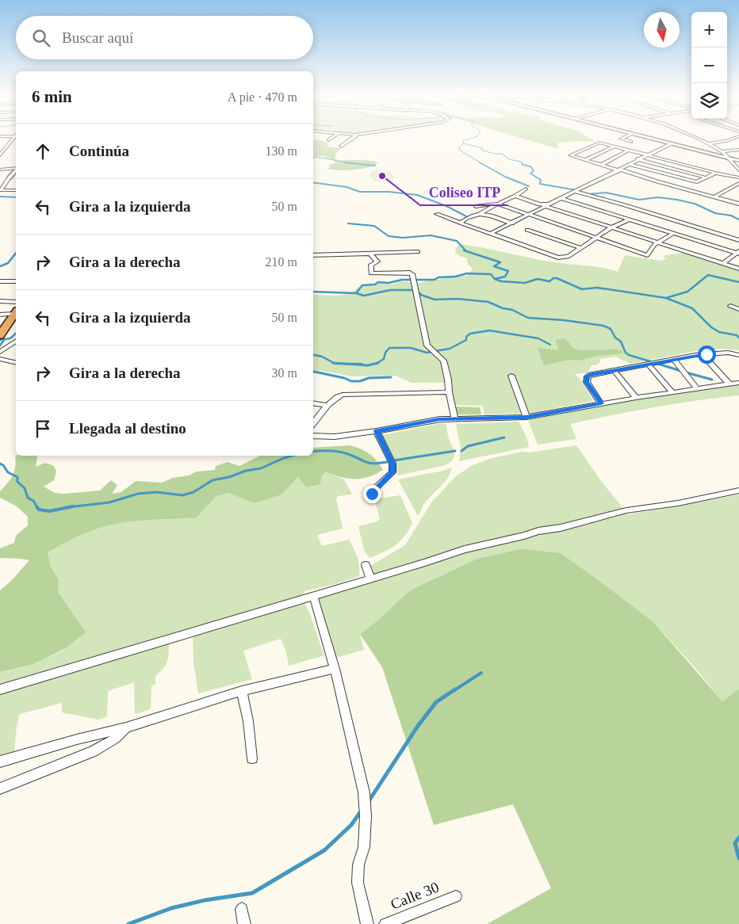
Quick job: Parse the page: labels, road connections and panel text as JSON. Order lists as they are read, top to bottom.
{
  "streets": {
    "street": ["Calle 30"]
  },
  "places": ["Coliseo ITP"],
  "north": "bottom",
  "page": {
    "map_buttons": ["+", "−"],
    "search": "Buscar aquí",
    "heading": ["6 min", "A pie · 470 m"],
    "list": [
      ["Continúa", "130 m"],
      ["Gira a la izquierda", "50 m"],
      ["Gira a la derecha", "210 m"],
      ["Gira a la izquierda", "50 m"],
      ["Gira a la derecha", "30 m"],
      "Llegada al destino"
    ]
  }
}
